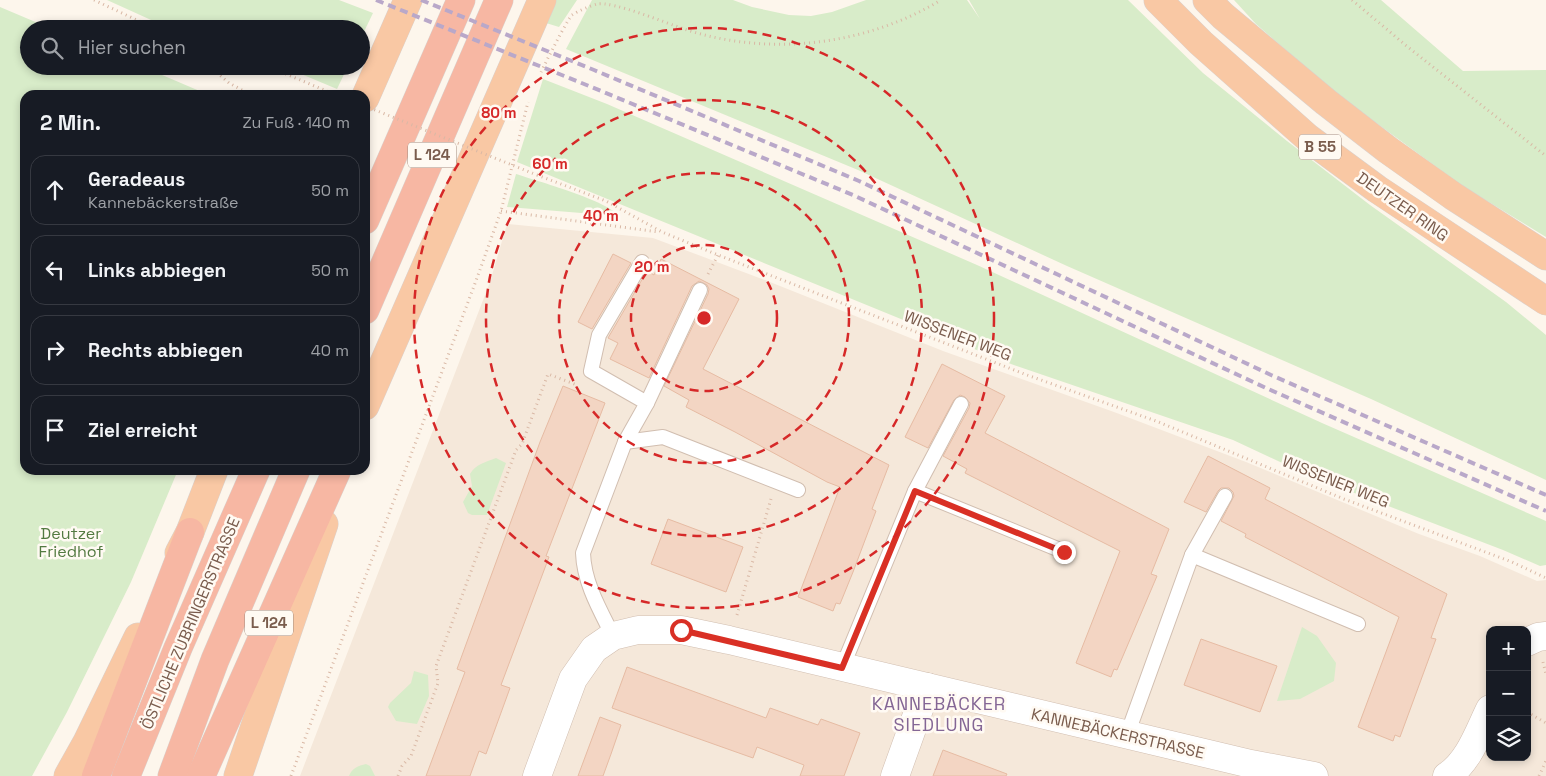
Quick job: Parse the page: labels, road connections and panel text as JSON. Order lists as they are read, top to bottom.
{
  "streets": {
    "highway": [
      "B 55",
      "L 124",
      "DEUTZER RING",
      "ÖSTLICHE ZUBRINGERSTRASSE"
    ],
    "street": ["KANNEBÄCKERSTRASSE"],
    "path": ["WISSENER WEG"]
  },
  "districts": ["KANNEBÄCKER SIEDLUNG"],
  "parks": ["Deutzer Friedhof"],
  "page": {
    "search": "Hier suchen",
    "heading": ["2 Min.", "Zu Fuß · 140 m"],
    "list": [
      ["Geradeaus", "Kannebäckerstraße", "50 m"],
      ["Links abbiegen", "50 m"],
      ["Rechts abbiegen", "40 m"],
      "Ziel erreicht"
    ],
    "map_buttons": ["+", "−"]
  },
  "rings": [
    "80 m",
    "60 m",
    "40 m",
    "20 m"
  ]
}
